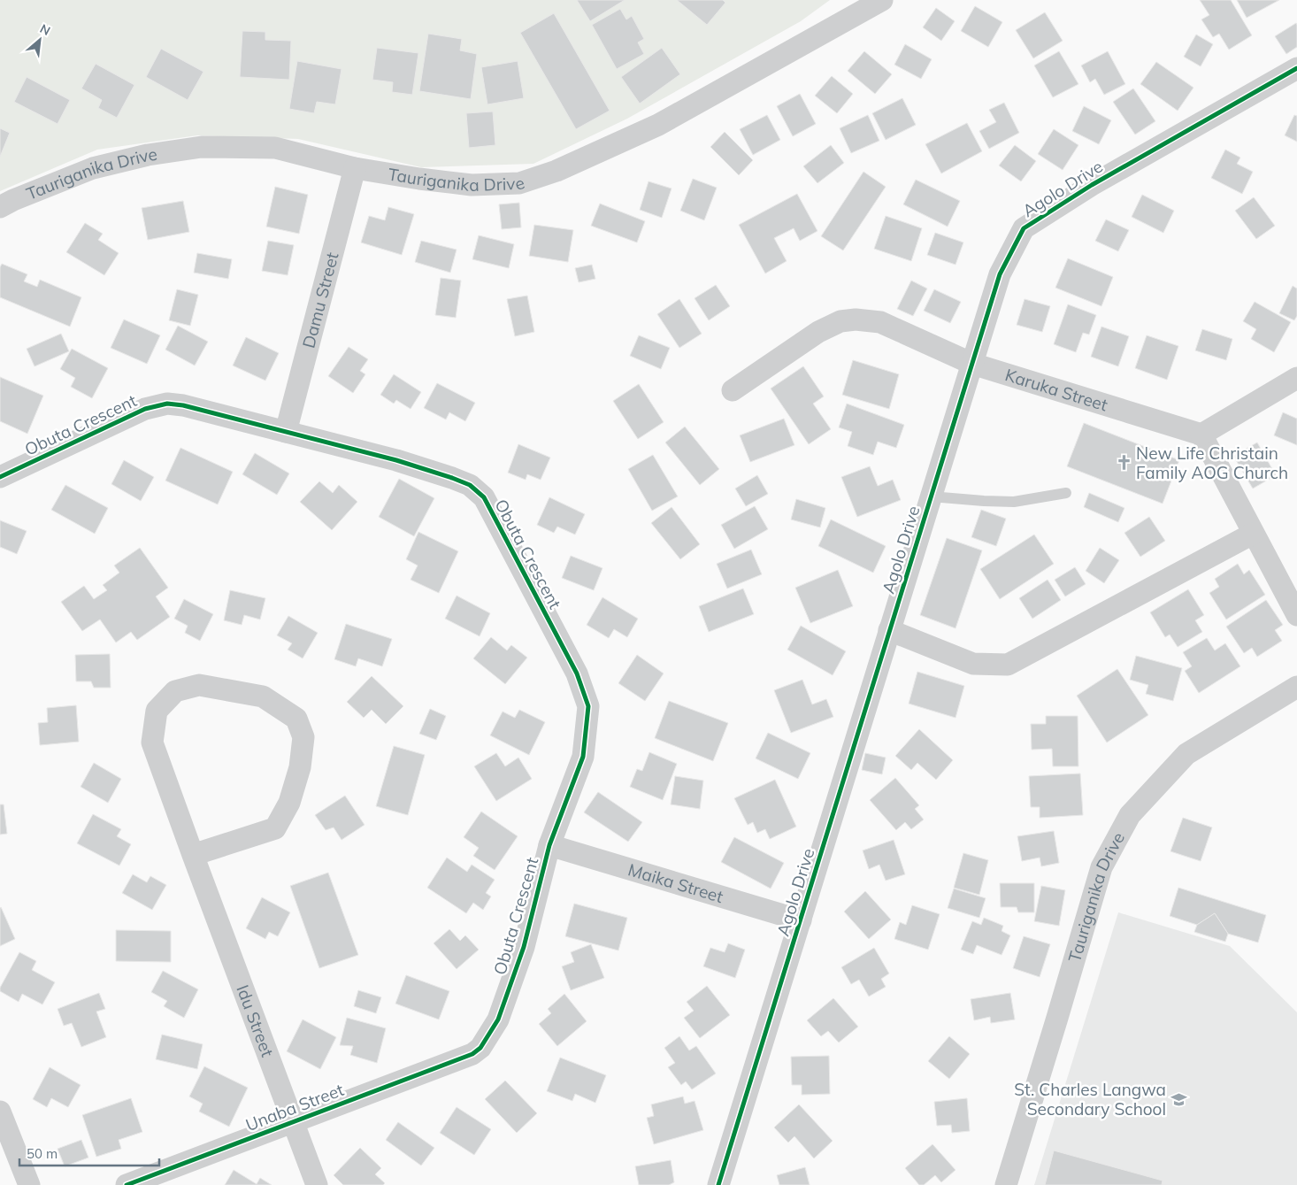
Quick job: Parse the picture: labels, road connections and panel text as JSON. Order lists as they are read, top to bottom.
{
  "streets": {
    "street": [
      "Tauriganika Drive",
      "Agolo Drive",
      "Damu Street",
      "Karuka Street",
      "Obuta Crescent",
      "Maika Street",
      "Idu Street",
      "Unaba Street"
    ]
  },
  "crossings": [
    ["Tauriganika Drive", "Damu Street"],
    ["Agolo Drive", "Karuka Street"],
    ["Agolo Drive", "Maika Street"],
    ["Damu Street", "Obuta Crescent"],
    ["Obuta Crescent", "Maika Street"],
    ["Obuta Crescent", "Unaba Street"],
    ["Idu Street", "Unaba Street"]
  ],
  "places": {
    "church": ["New Life Christain Family AOG Church"],
    "school or university": ["St. Charles Langwa Secondary School"]
  },
  "scale_bar": "50 m",
  "north": "top right"
}
